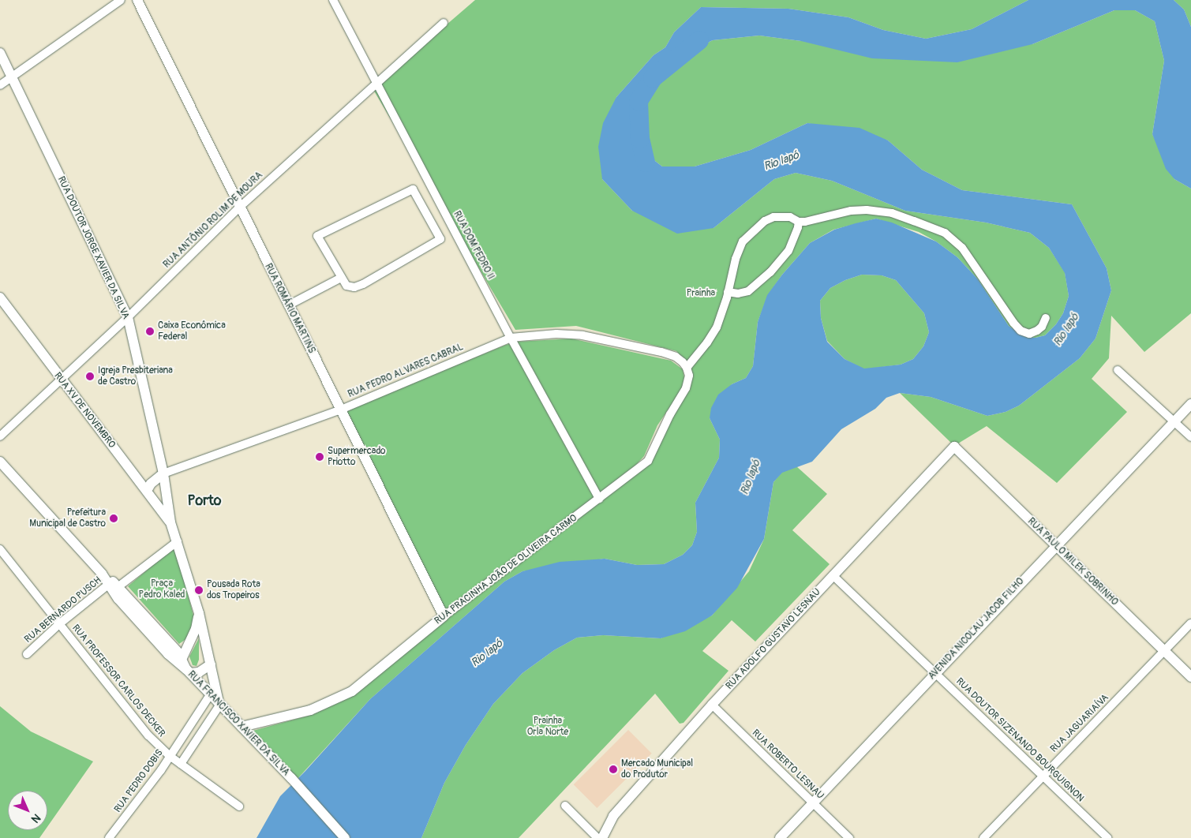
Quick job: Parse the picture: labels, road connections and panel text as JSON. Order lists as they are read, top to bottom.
{
  "streets": {
    "street": [
      "RUA ANTÔNIO ROLIM DE MOURA",
      "RUA DOM PEDRO II",
      "RUA DOUTOR JORGE XAVIER DA SILVA",
      "RUA ROMÁRIO MARTINS",
      "RUA PEDRO ALVARES CABRAL",
      "RUA XV DE NOVEMBRO",
      "RUA PAULO MILEK SOBRINHO",
      "RUA PRACINHA JOÃO DE OLIVEIRA CARMO",
      "RUA BERNARDO PUSCH",
      "AVENIDA NICOLAU JACOB FILHO",
      "RUA ADOLFO GUSTAVO LESNAU",
      "RUA PROFESSOR CARLOS DECKER",
      "RUA FRANCISCO XAVIER DA SILVA",
      "RUA JAGUARIAÍVA",
      "RUA DOUTOR SIZENANDO BOURGUIGNON",
      "RUA ROBERTO LESNAU",
      "RUA PEDRO DOBIS"
    ]
  },
  "crossings": [
    ["RUA ANTÔNIO ROLIM DE MOURA", "RUA DOM PEDRO II"],
    ["RUA ANTÔNIO ROLIM DE MOURA", "RUA DOUTOR JORGE XAVIER DA SILVA"],
    ["RUA ANTÔNIO ROLIM DE MOURA", "RUA ROMÁRIO MARTINS"],
    ["RUA ANTÔNIO ROLIM DE MOURA", "RUA XV DE NOVEMBRO"],
    ["RUA DOM PEDRO II", "RUA PEDRO ALVARES CABRAL"],
    ["RUA DOM PEDRO II", "RUA PRACINHA JOÃO DE OLIVEIRA CARMO"],
    ["RUA DOUTOR JORGE XAVIER DA SILVA", "RUA PEDRO ALVARES CABRAL"],
    ["RUA DOUTOR JORGE XAVIER DA SILVA", "RUA XV DE NOVEMBRO"],
    ["RUA ROMÁRIO MARTINS", "RUA PEDRO ALVARES CABRAL"],
    ["RUA ROMÁRIO MARTINS", "RUA PRACINHA JOÃO DE OLIVEIRA CARMO"],
    ["RUA PEDRO ALVARES CABRAL", "RUA PRACINHA JOÃO DE OLIVEIRA CARMO"],
    ["RUA PAULO MILEK SOBRINHO", "AVENIDA NICOLAU JACOB FILHO"],
    ["RUA PAULO MILEK SOBRINHO", "RUA ADOLFO GUSTAVO LESNAU"],
    ["RUA PAULO MILEK SOBRINHO", "RUA JAGUARIAÍVA"],
    ["RUA PRACINHA JOÃO DE OLIVEIRA CARMO", "RUA FRANCISCO XAVIER DA SILVA"],
    ["RUA BERNARDO PUSCH", "RUA PROFESSOR CARLOS DECKER"],
    ["RUA BERNARDO PUSCH", "RUA FRANCISCO XAVIER DA SILVA"],
    ["AVENIDA NICOLAU JACOB FILHO", "RUA DOUTOR SIZENANDO BOURGUIGNON"],
    ["AVENIDA NICOLAU JACOB FILHO", "RUA ROBERTO LESNAU"],
    ["RUA ADOLFO GUSTAVO LESNAU", "RUA DOUTOR SIZENANDO BOURGUIGNON"],
    ["RUA ADOLFO GUSTAVO LESNAU", "RUA ROBERTO LESNAU"],
    ["RUA PROFESSOR CARLOS DECKER", "RUA PEDRO DOBIS"],
    ["RUA FRANCISCO XAVIER DA SILVA", "RUA PEDRO DOBIS"],
    ["RUA JAGUARIAÍVA", "RUA DOUTOR SIZENANDO BOURGUIGNON"]
  ],
  "districts": ["Porto"],
  "water": ["Rio Iapó"],
  "parks": ["Prainha", "Praça Pedro Kaled", "Prainha Orla Norte"],
  "places": [
    "Caixa Econômica Federal",
    "Igreja Presbiteriana de Castro",
    "Supermercado Priotto",
    "Prefeitura Municipal de Castro",
    "Pousada Rota dos Tropeiros",
    "Mercado Municipal do Produtor"
  ],
  "north": "bottom right"
}
